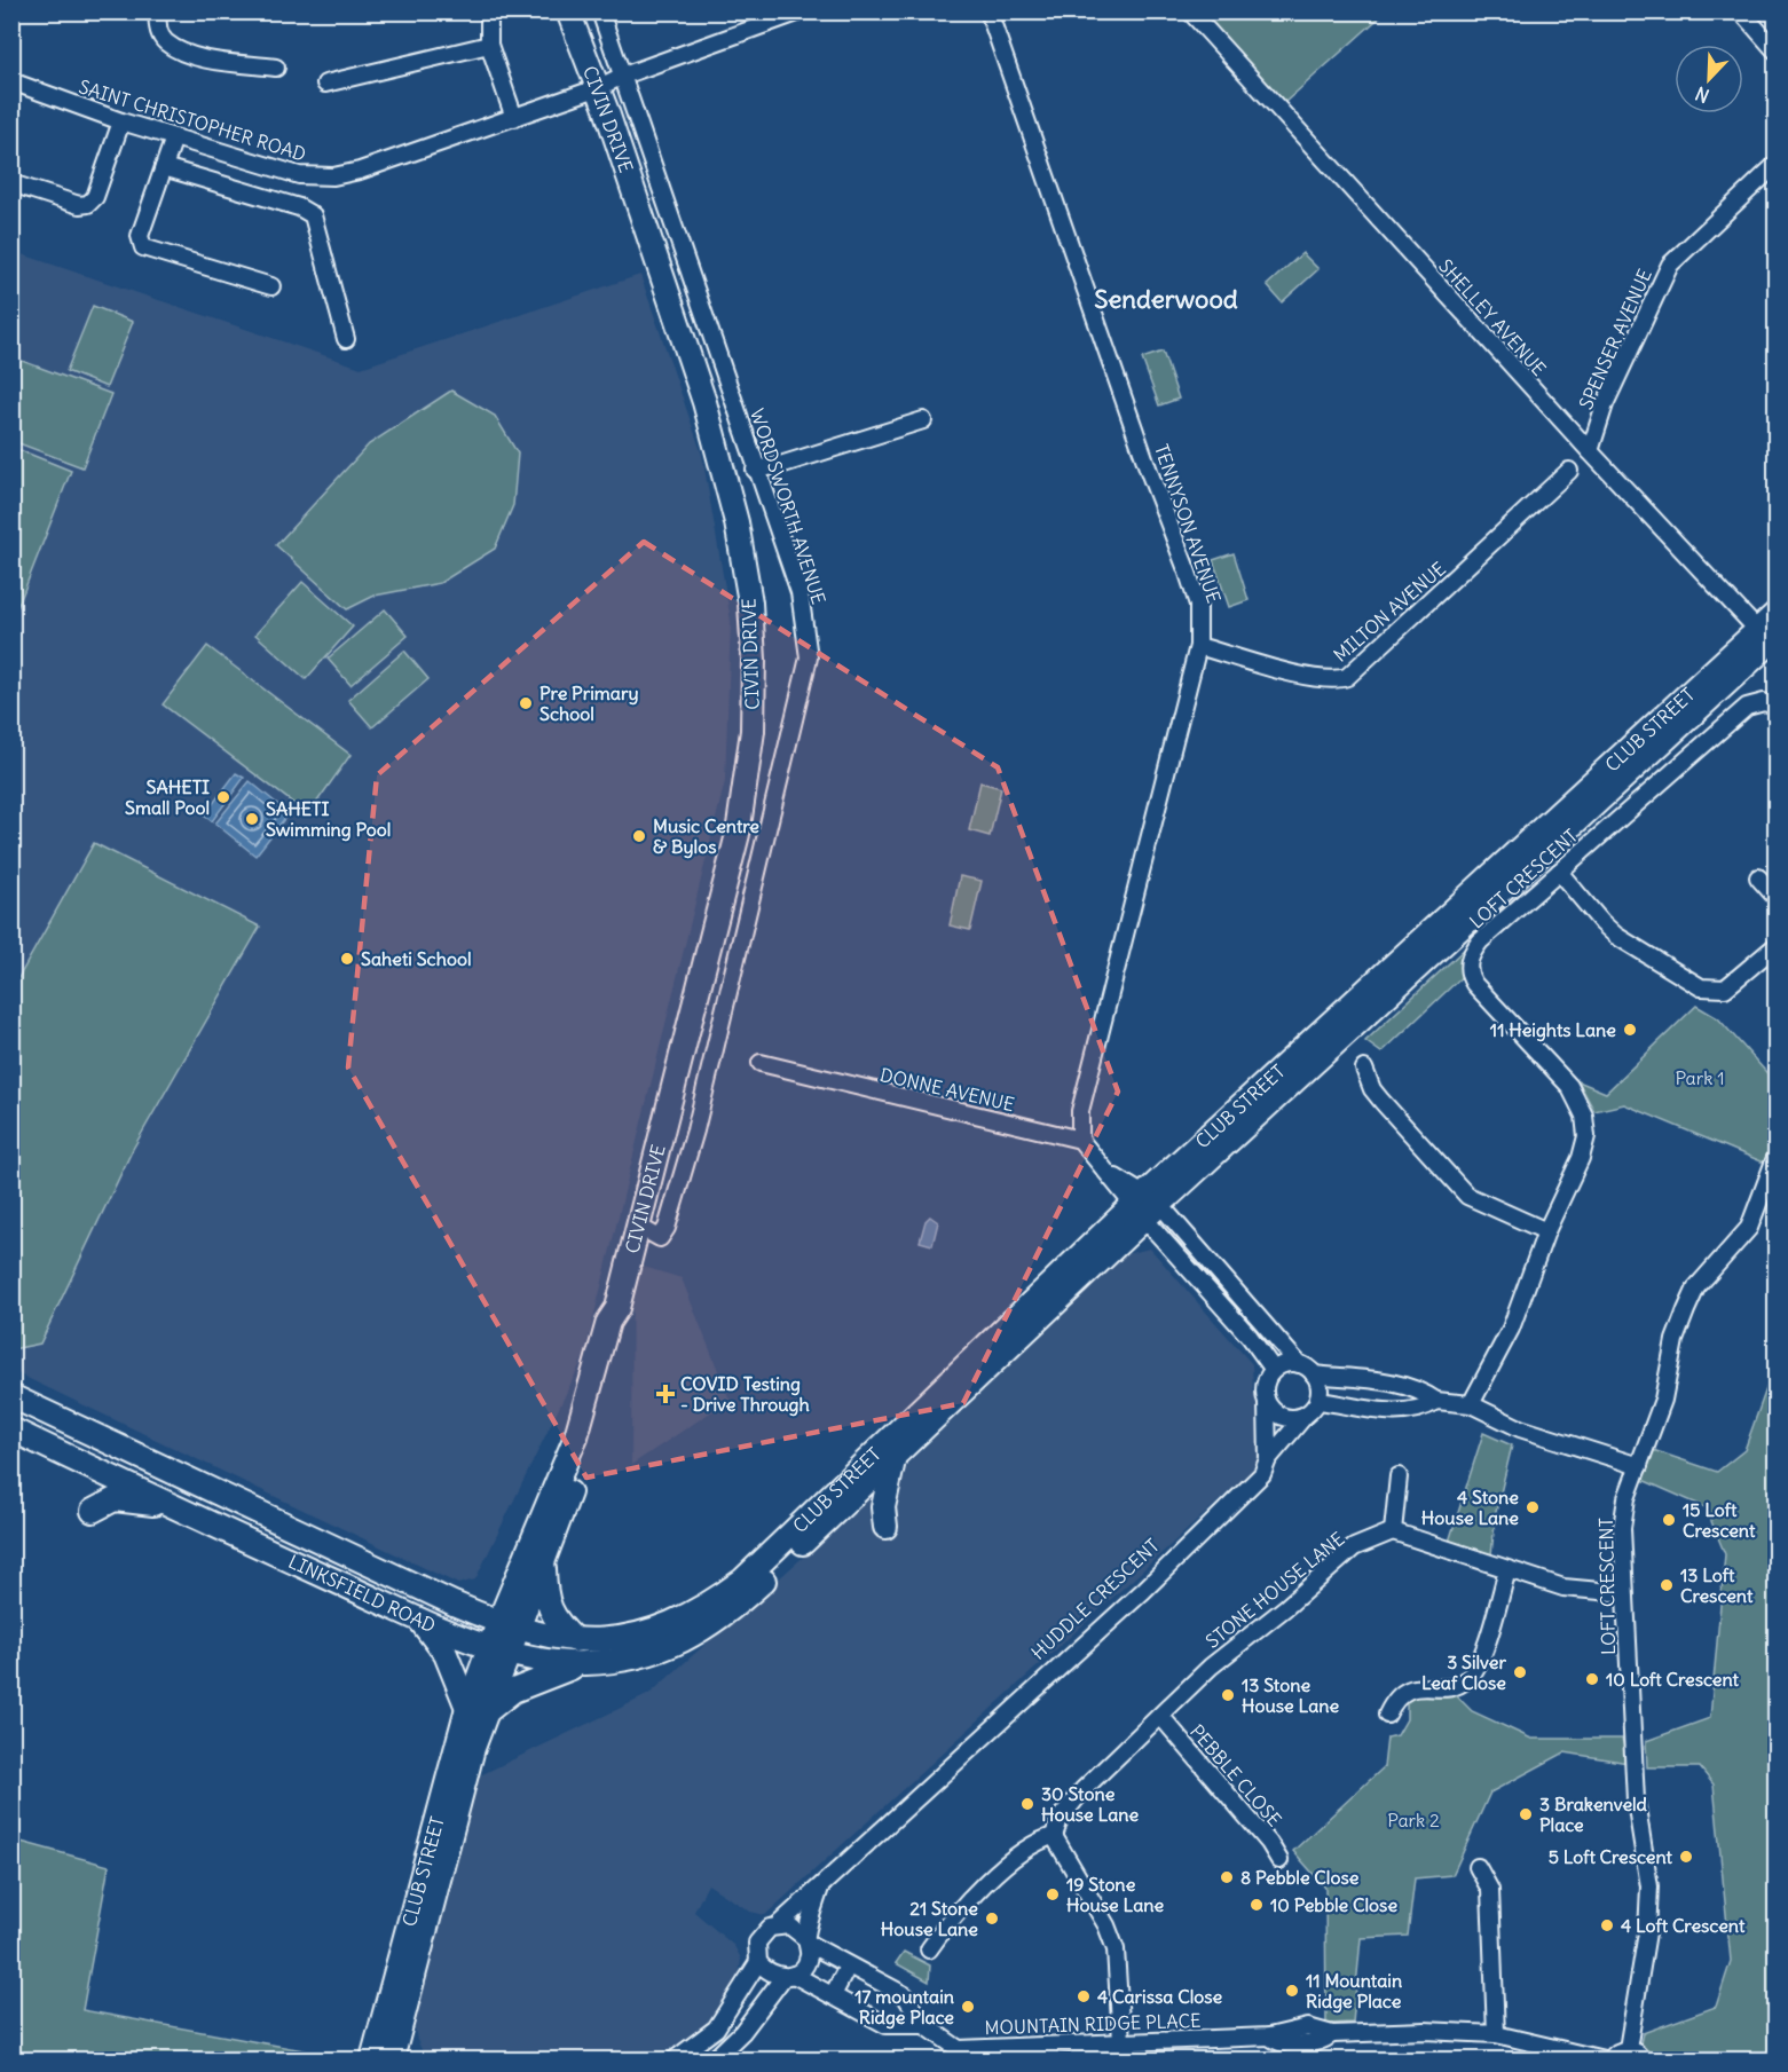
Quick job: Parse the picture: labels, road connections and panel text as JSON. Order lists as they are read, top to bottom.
{
  "streets": {
    "main road": ["CIVIN DRIVE", "CLUB STREET", "LINKSFIELD ROAD"],
    "street": [
      "SAINT CHRISTOPHER ROAD",
      "SHELLEY AVENUE",
      "SPENSER AVENUE",
      "WORDSWORTH AVENUE",
      "TENNYSON AVENUE",
      "MILTON AVENUE",
      "LOFT CRESCENT",
      "DONNE AVENUE",
      "STONE HOUSE LANE",
      "HUDDLE CRESCENT",
      "PEBBLE CLOSE",
      "MOUNTAIN RIDGE PLACE"
    ]
  },
  "crossings": [
    ["CIVIN DRIVE", "SAINT CHRISTOPHER ROAD"],
    ["CIVIN DRIVE", "WORDSWORTH AVENUE"],
    ["CIVIN DRIVE", "CLUB STREET"],
    ["CIVIN DRIVE", "LINKSFIELD ROAD"],
    ["SAINT CHRISTOPHER ROAD", "WORDSWORTH AVENUE"],
    ["SHELLEY AVENUE", "SPENSER AVENUE"],
    ["SHELLEY AVENUE", "CLUB STREET"],
    ["TENNYSON AVENUE", "MILTON AVENUE"],
    ["TENNYSON AVENUE", "DONNE AVENUE"],
    ["CLUB STREET", "LINKSFIELD ROAD"],
    ["STONE HOUSE LANE", "PEBBLE CLOSE"]
  ],
  "districts": ["Senderwood"],
  "parks": ["Park 1", "Park 2"],
  "places": {
    "other": [
      "Pre Primary School",
      "SAHETI Small Pool",
      "SAHETI Swimming Pool",
      "Music Centre & Bylos",
      "Saheti School",
      "11 Heights Lane",
      "4 Stone House Lane",
      "15 Loft Crescent",
      "13 Loft Crescent",
      "3 Silver Leaf Close",
      "10 Loft Crescent",
      "13 Stone House Lane",
      "30 Stone House Lane",
      "3 Brakenveld Place",
      "5 Loft Crescent",
      "8 Pebble Close",
      "19 Stone House Lane",
      "10 Pebble Close",
      "21 Stone House Lane",
      "4 Loft Crescent",
      "11 Mountain Ridge Place",
      "4 Carissa Close",
      "17 mountain Ridge Place"
    ],
    "health": ["COVID Testing - Drive Through"]
  },
  "north": "bottom left"
}
